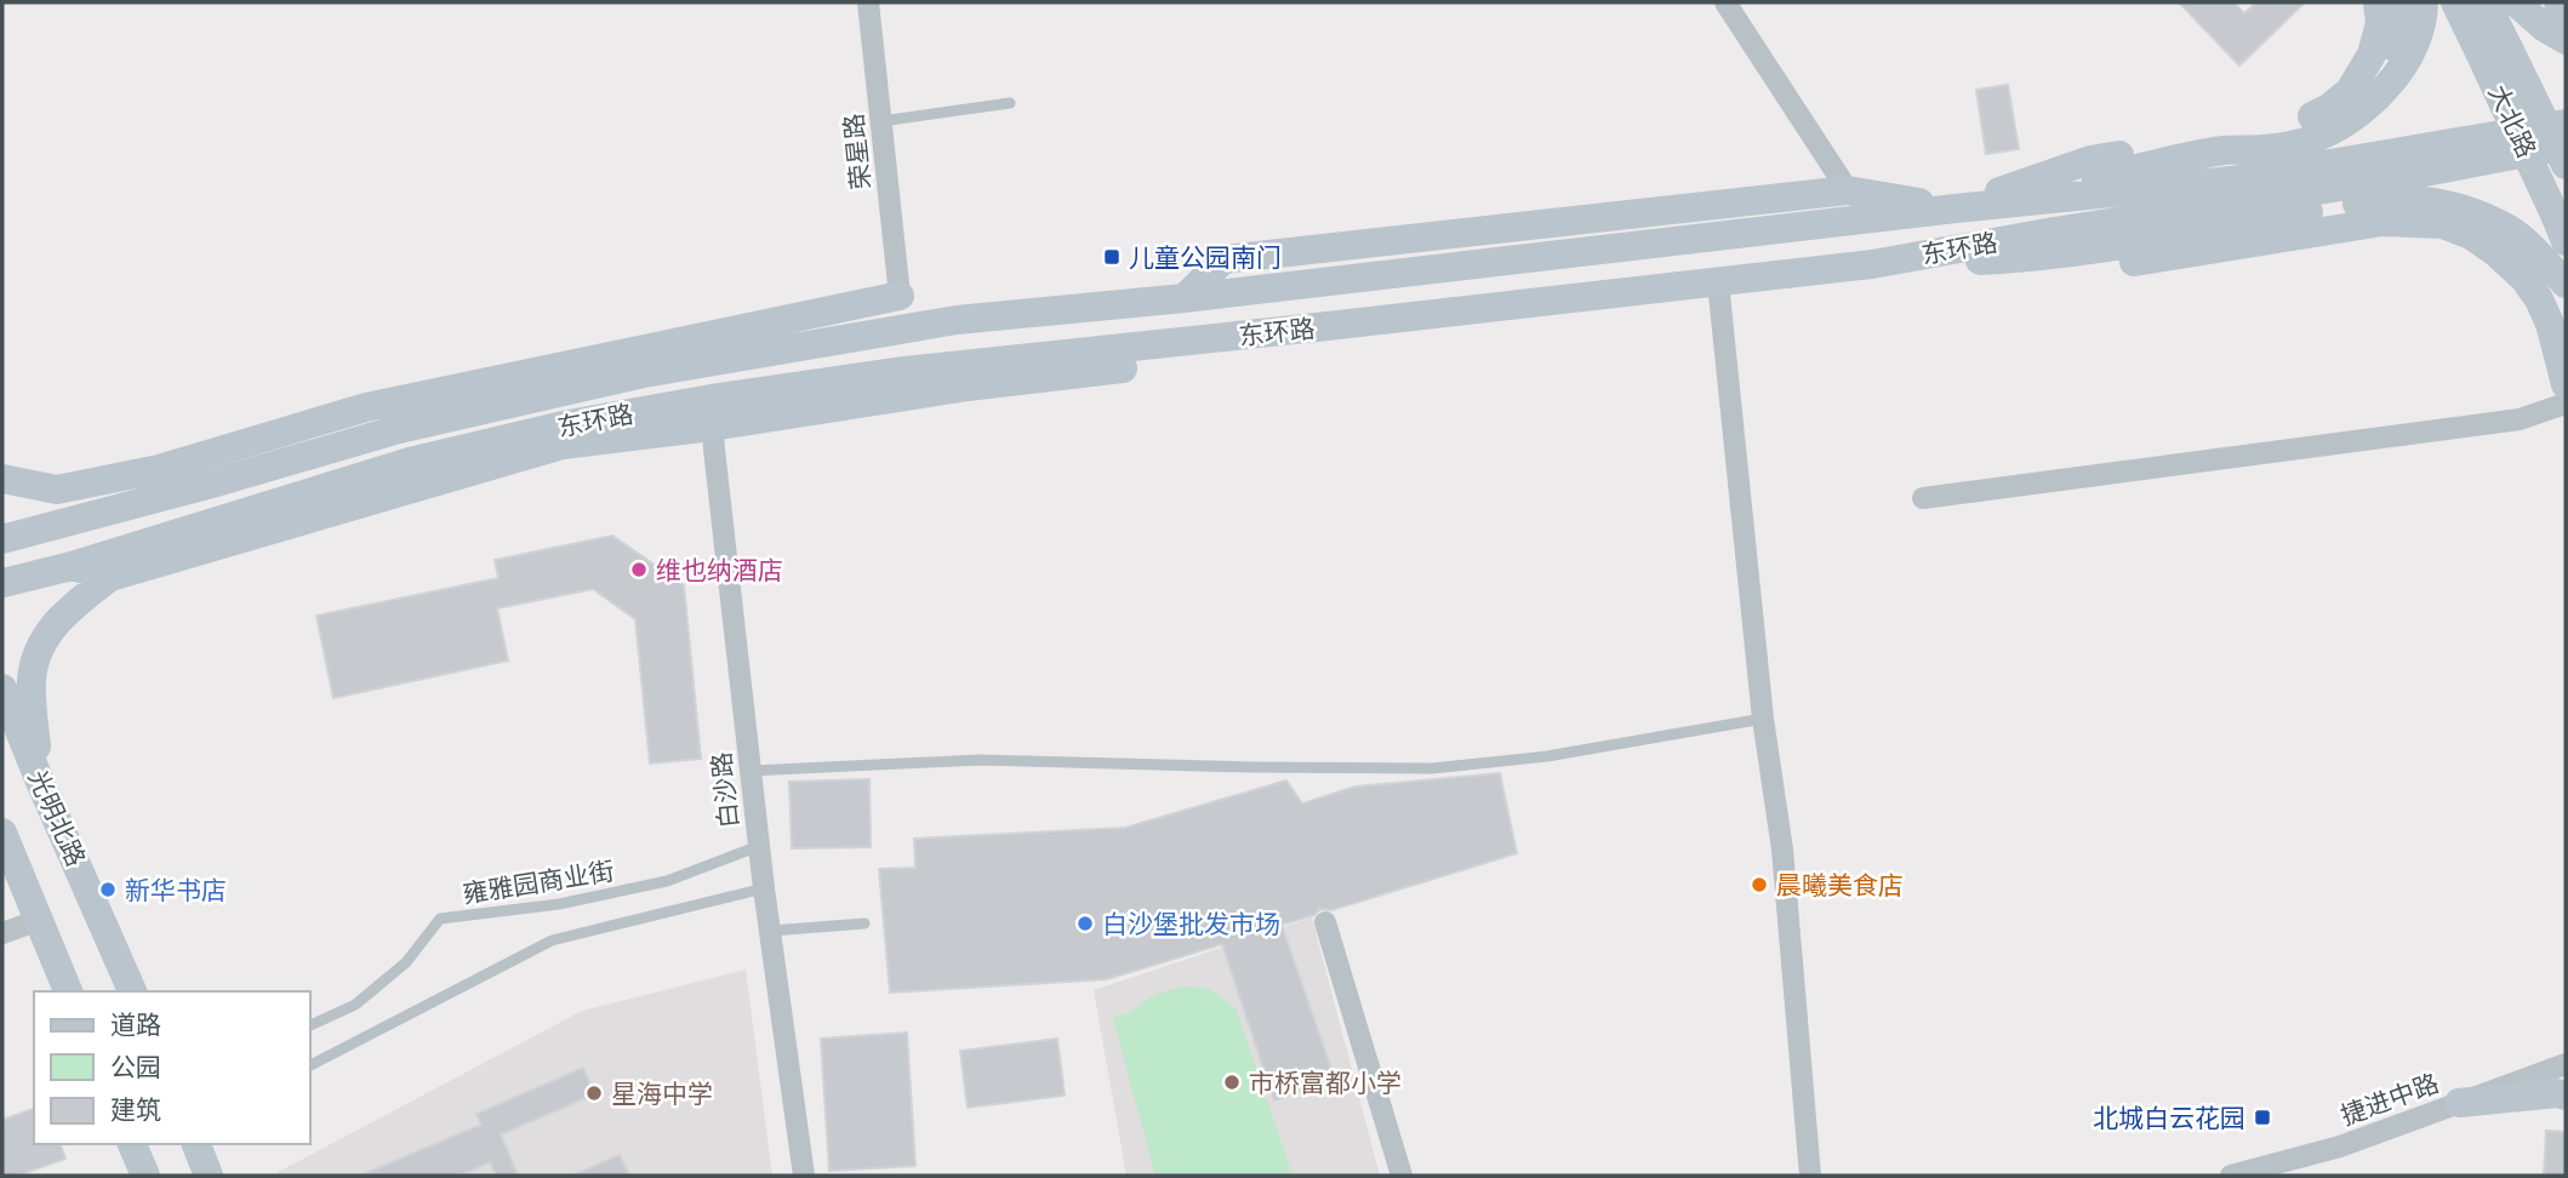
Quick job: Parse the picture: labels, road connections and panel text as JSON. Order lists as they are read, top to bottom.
{
  "streets": {
    "main road": ["大北路", "东环路", "光明北路"],
    "street": ["荣星路", "白沙路", "捷进中路"],
    "lane": ["雍雅园商业街"]
  },
  "crossings": [
    ["东环路", "白沙路"],
    ["白沙路", "雍雅园商业街"]
  ],
  "places": {
    "transit": ["儿童公园南门", "北城白云花园"],
    "other": [
      "维也纳酒店",
      "晨曦美食店",
      "新华书店",
      "白沙堡批发市场",
      "市桥富都小学",
      "星海中学"
    ]
  },
  "legend": ["道路", "公园", "建筑"]
}
